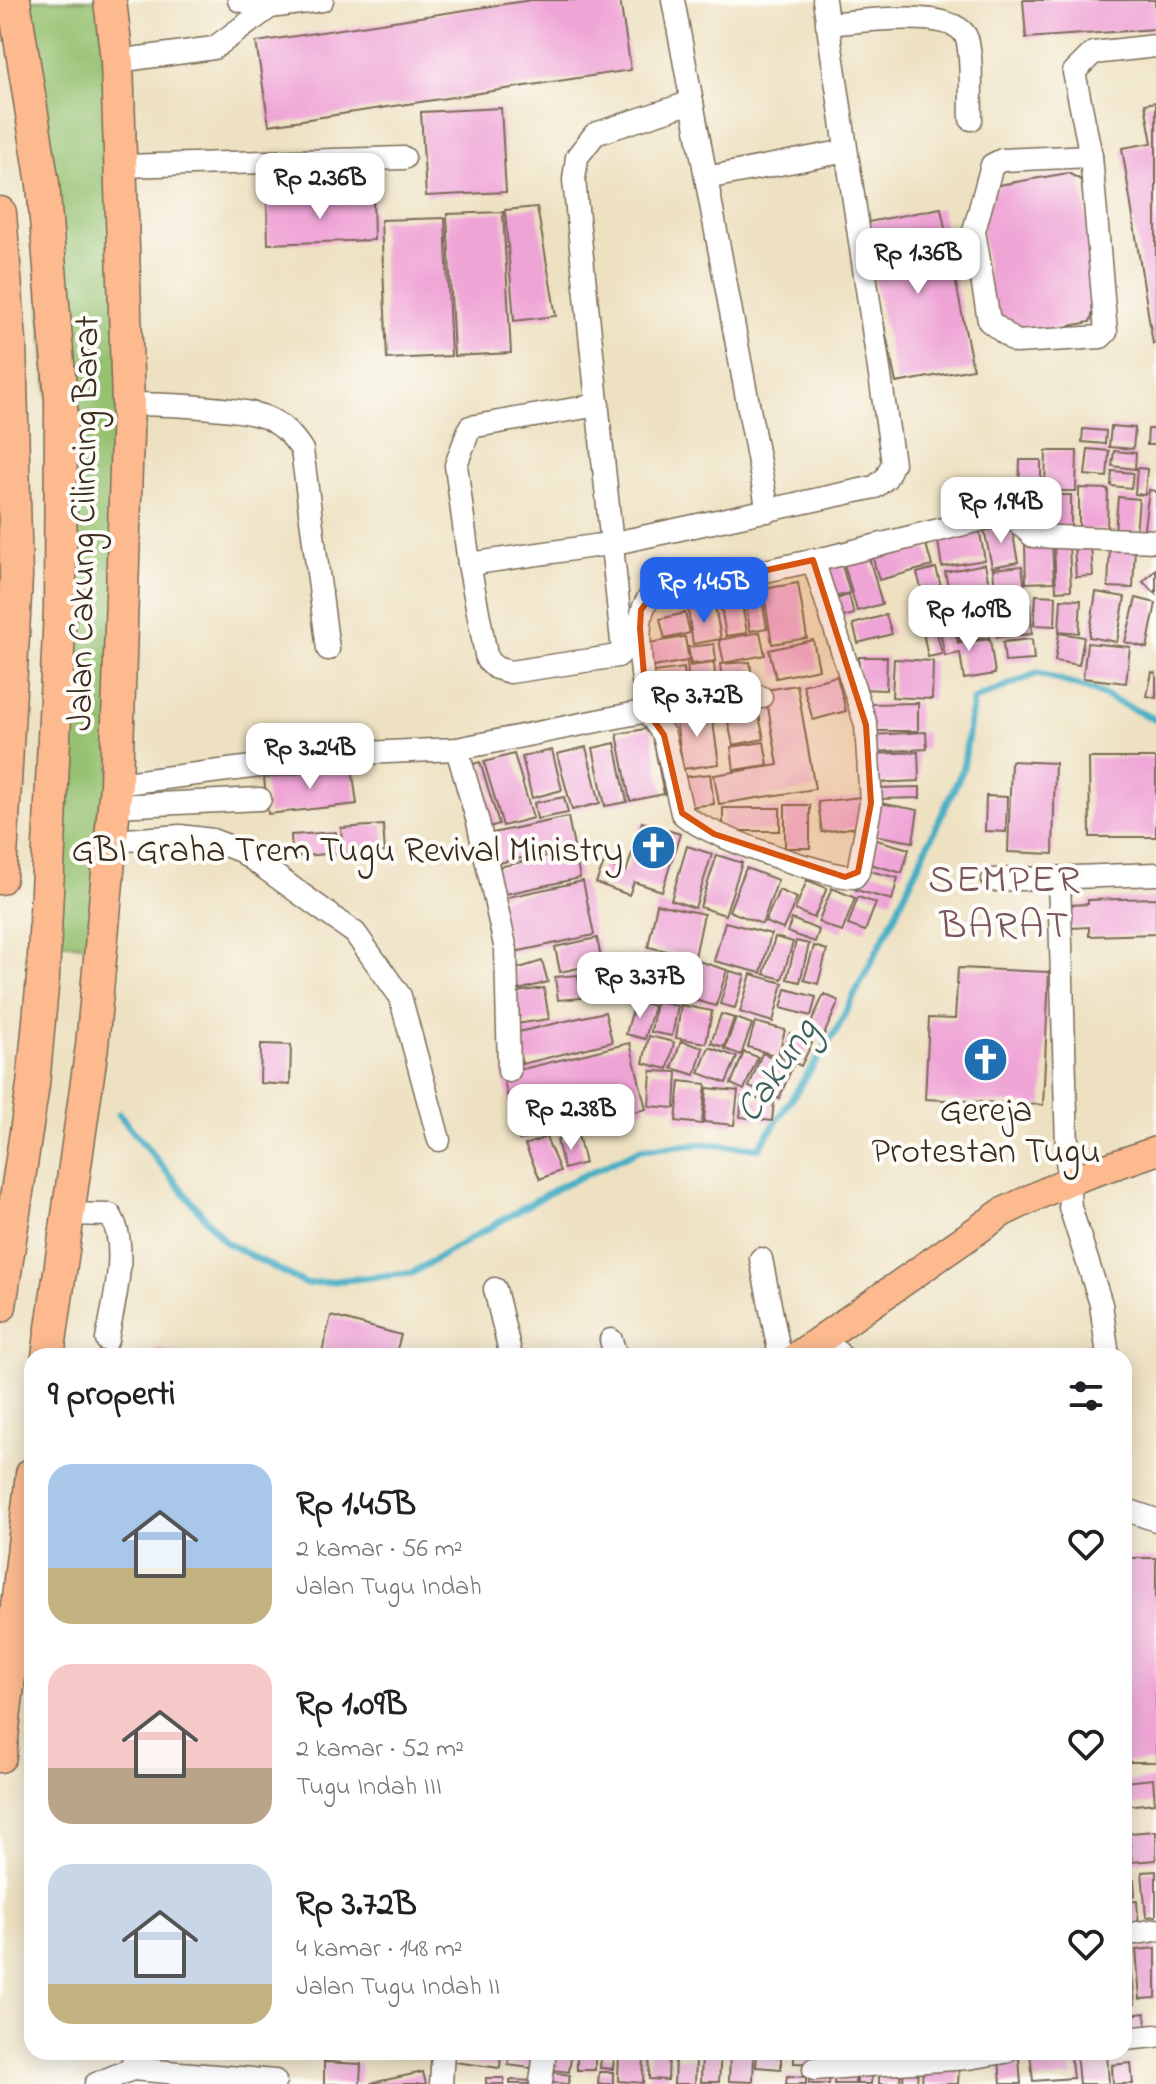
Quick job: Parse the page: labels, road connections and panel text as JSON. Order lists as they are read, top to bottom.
{
  "streets": {
    "highway": ["Jalan Cakung Cilincing Barat"]
  },
  "districts": ["SEMPER BARAT"],
  "water": ["Cakung"],
  "places": {
    "church": ["GBI Graha Trem Tugu Revival Ministry", "Gereja Protestan Tugu"]
  },
  "page": {
    "price": [
      "Rp 2.36B",
      "Rp 1.36B",
      "Rp 1.94B",
      "Rp 1.45B",
      "Rp 1.09B",
      "Rp 3.72B",
      "Rp 3.24B",
      "Rp 3.37B",
      "Rp 2.38B"
    ],
    "heading": "9 properti",
    "list": [
      {
        "name": "Rp 1.45B",
        "note": "2 kamar · 56 m² · Jalan Tugu Indah"
      },
      {
        "name": "Rp 1.09B",
        "note": "2 kamar · 52 m² · Tugu Indah III"
      },
      {
        "name": "Rp 3.72B",
        "note": "4 kamar · 148 m² · Jalan Tugu Indah II"
      }
    ]
  }
}
